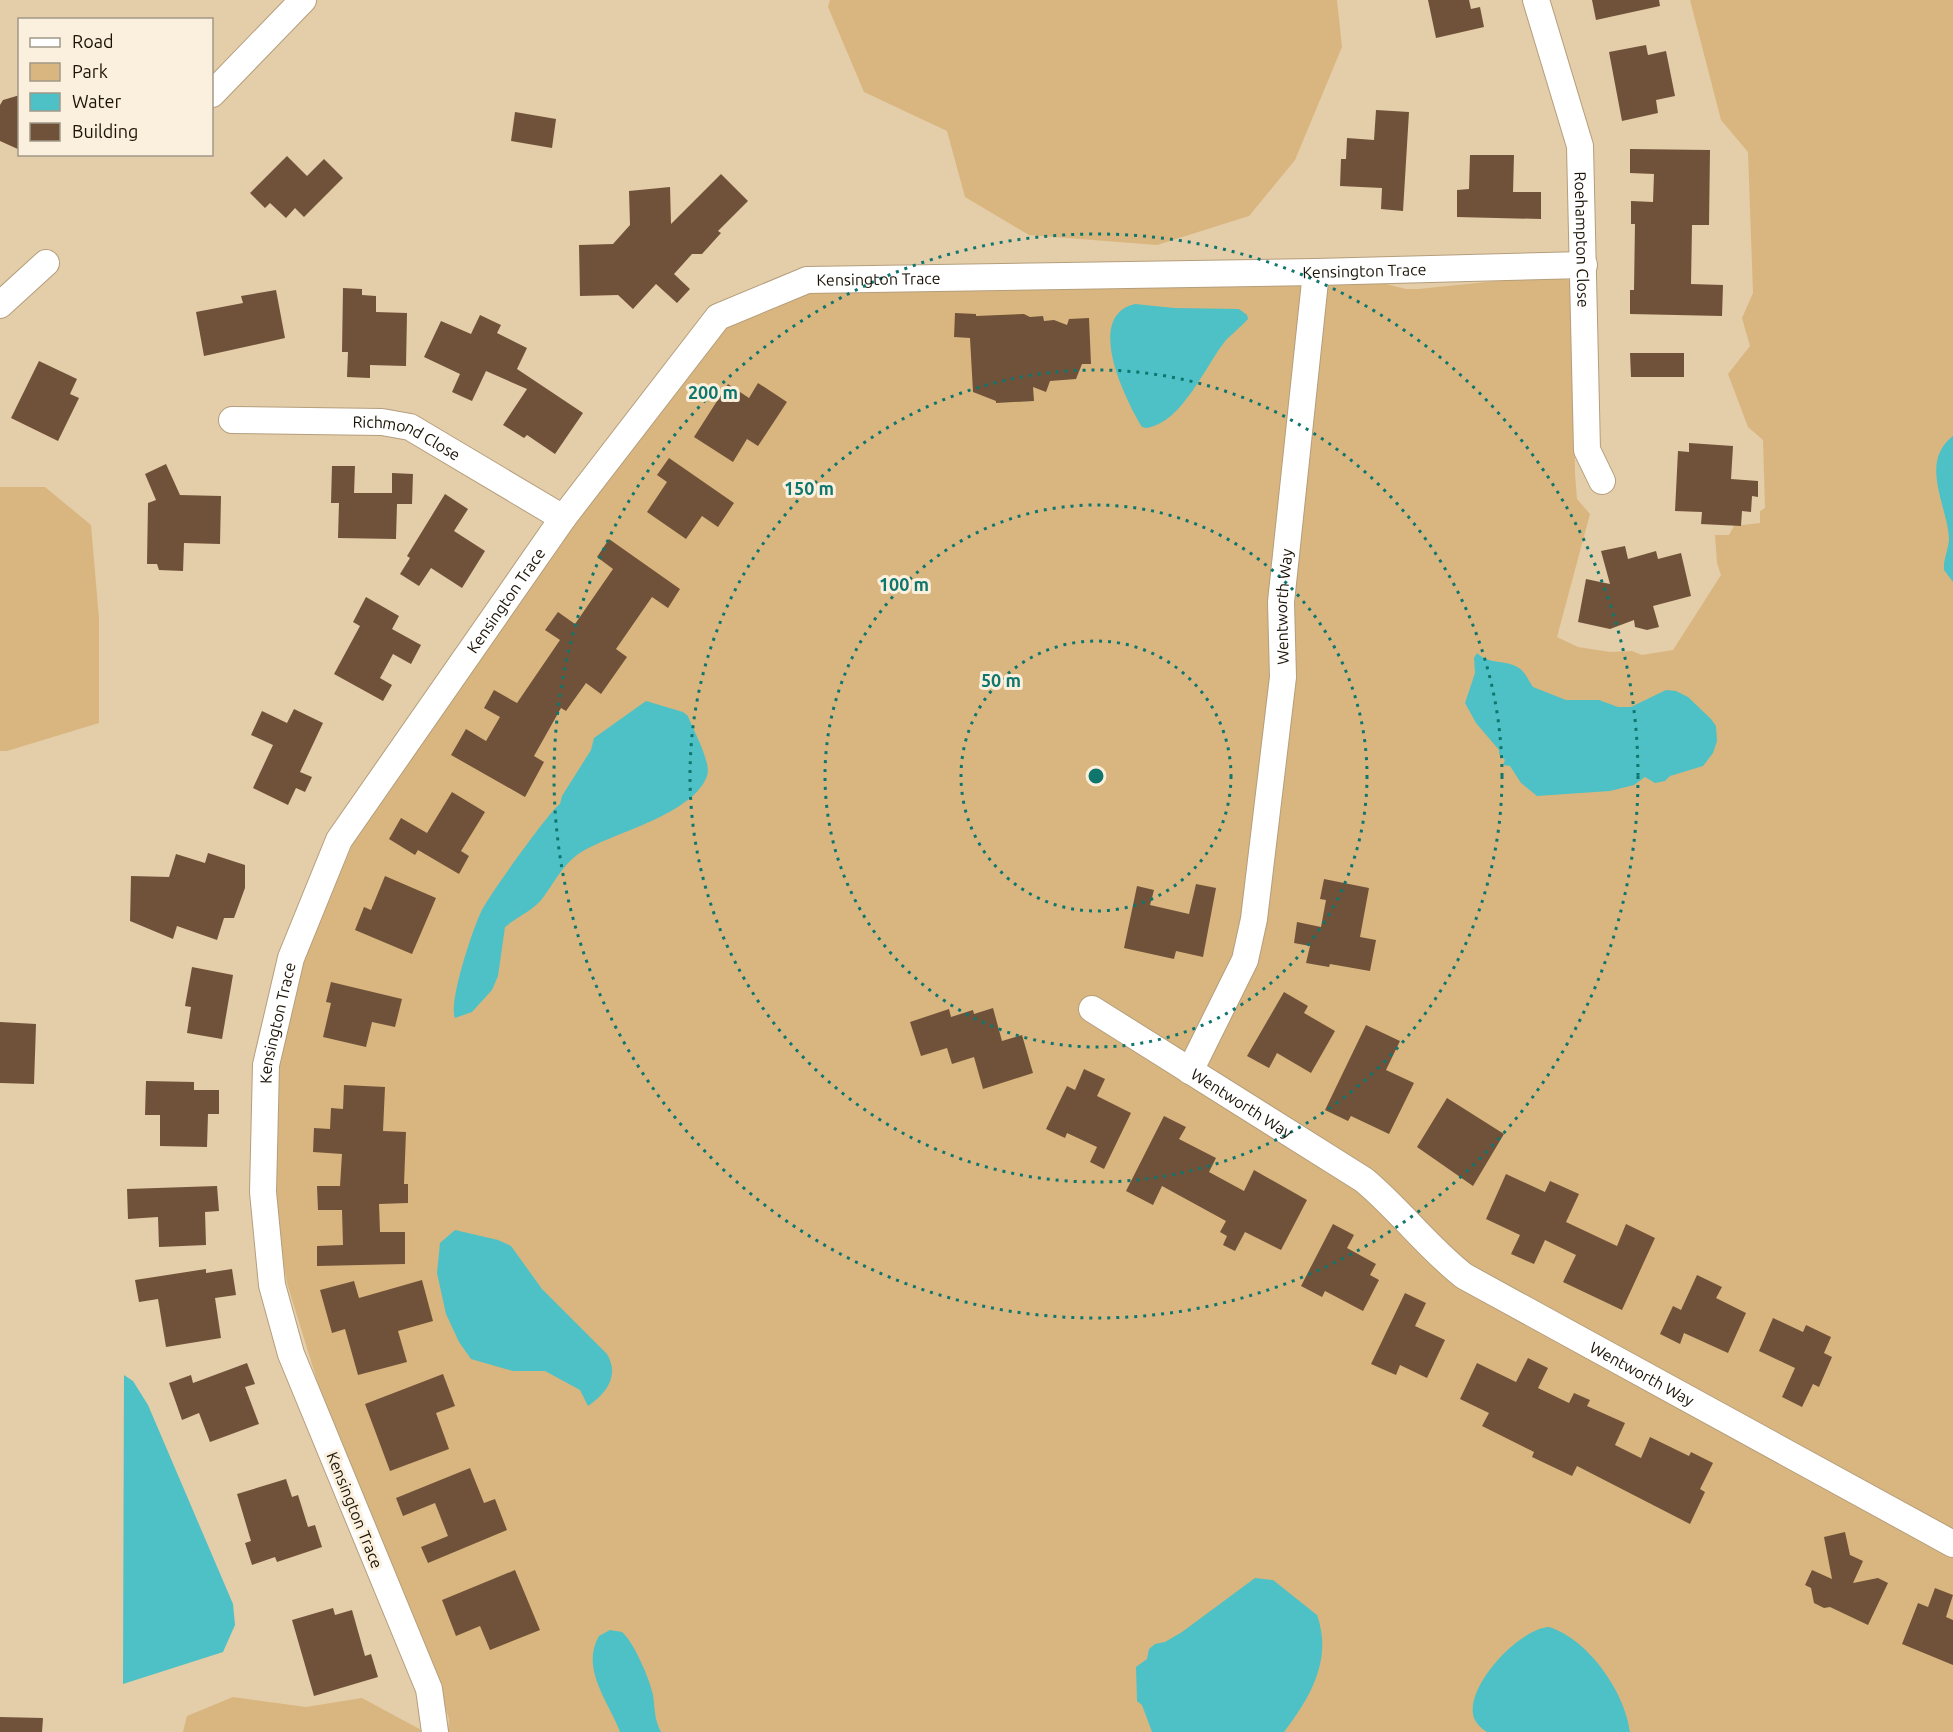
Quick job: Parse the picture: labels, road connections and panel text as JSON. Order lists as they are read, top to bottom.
{
  "streets": {
    "street": [
      "Roehampton Close",
      "Kensington Trace",
      "Richmond Close",
      "Wentworth Way"
    ]
  },
  "crossings": [
    ["Roehampton Close", "Kensington Trace"],
    ["Kensington Trace", "Richmond Close"],
    ["Kensington Trace", "Wentworth Way"]
  ],
  "legend": [
    "Road",
    "Park",
    "Water",
    "Building"
  ],
  "rings": [
    "200 m",
    "150 m",
    "100 m",
    "50 m"
  ]
}
